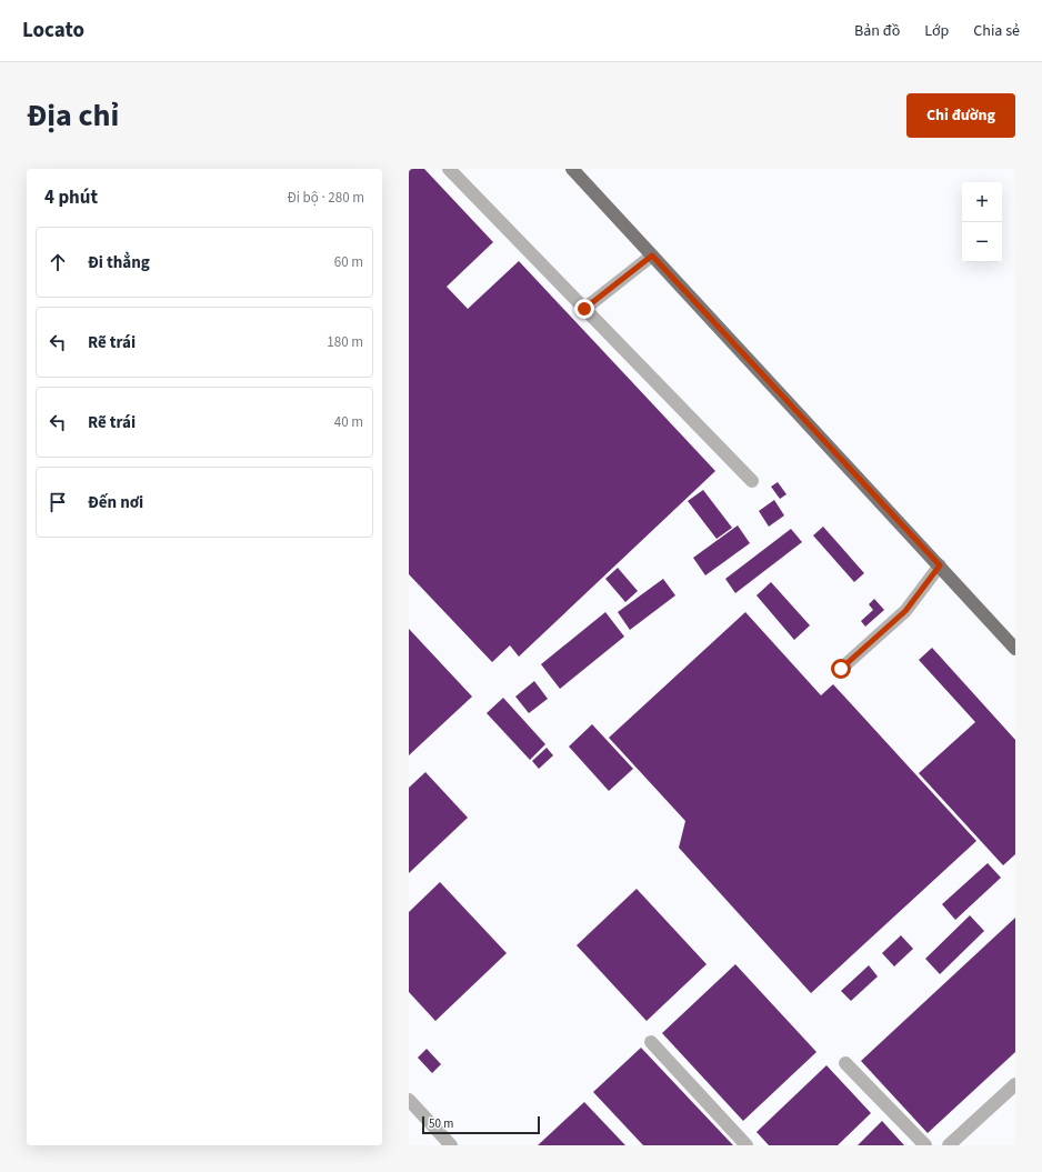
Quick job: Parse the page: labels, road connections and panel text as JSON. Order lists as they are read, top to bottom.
{
  "scale_bar": "50 m",
  "page": {
    "header": "Locato",
    "nav": ["Bản đồ", "Lớp", "Chia sẻ"],
    "title": "Địa chỉ",
    "buttons": "Chỉ đường",
    "heading": ["4 phút", "Đi bộ · 280 m"],
    "map_buttons": ["+", "−"],
    "list": [
      ["Đi thẳng", "60 m"],
      ["Rẽ trái", "180 m"],
      ["Rẽ trái", "40 m"],
      "Đến nơi"
    ],
    "scale": "50 m"
  }
}
